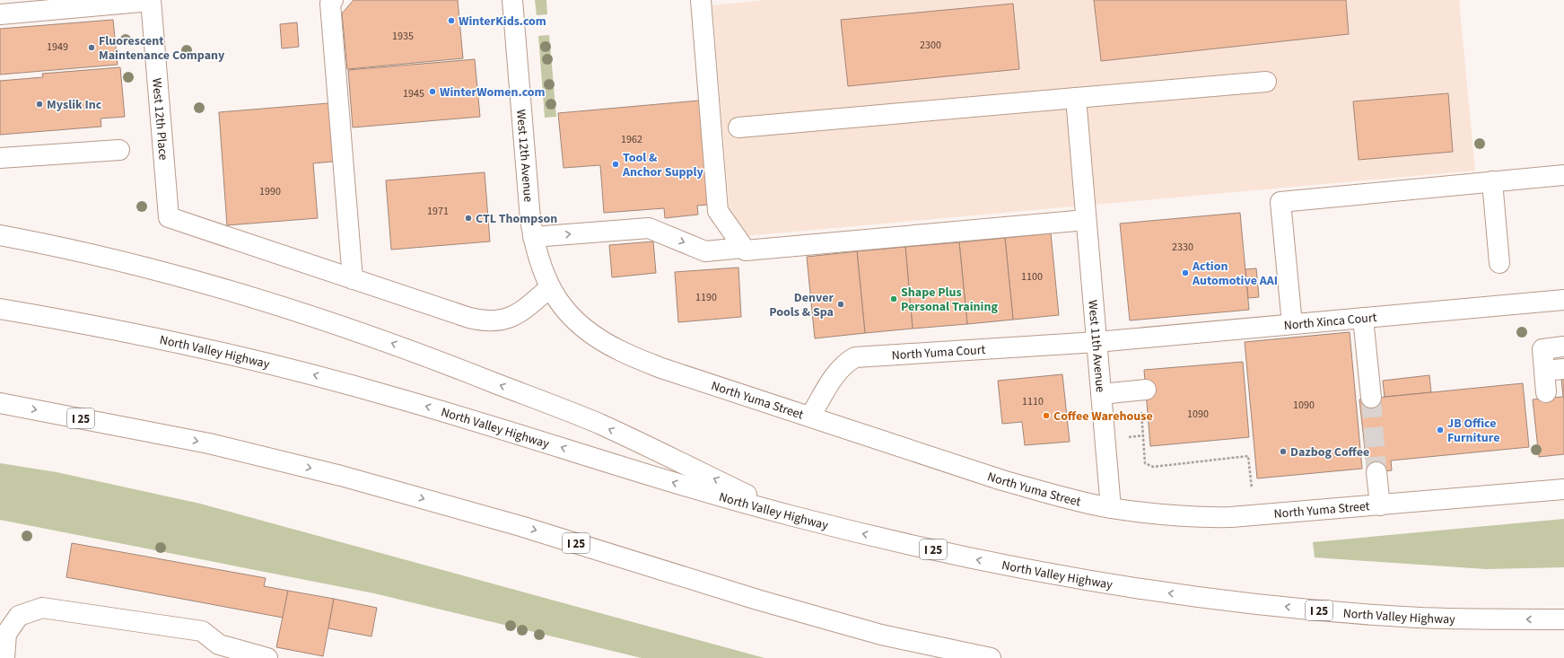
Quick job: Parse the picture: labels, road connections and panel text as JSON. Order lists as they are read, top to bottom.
{
  "streets": {
    "main road": [
      "West 12th Place",
      "West 12th Avenue",
      "North Xinca Court",
      "West 11th Avenue",
      "North Valley Highway",
      "North Yuma Court",
      "North Yuma Street",
      "I 25"
    ]
  },
  "crossings": [
    ["West 12th Avenue", "North Yuma Street"],
    ["North Xinca Court", "West 11th Avenue"],
    ["North Xinca Court", "North Yuma Court"],
    ["West 11th Avenue", "North Yuma Court"],
    ["West 11th Avenue", "North Yuma Street"],
    ["North Yuma Court", "North Yuma Street"]
  ],
  "places": [
    "WinterKids.com",
    "Fluorescent Maintenance Company",
    "WinterWomen.com",
    "Myslik Inc",
    "Tool & Anchor Supply",
    "CTL Thompson",
    "Action Automotive AAI",
    "Shape Plus Personal Training",
    "Denver Pools & Spa",
    "Coffee Warehouse",
    "JB Office Furniture",
    "Dazbog Coffee"
  ],
  "house_numbers": [
    "1935",
    "2300",
    "1949",
    "1945",
    "1962",
    "1990",
    "1971",
    "2330",
    "1100",
    "1190",
    "1110",
    "1090",
    "1090"
  ]
}
